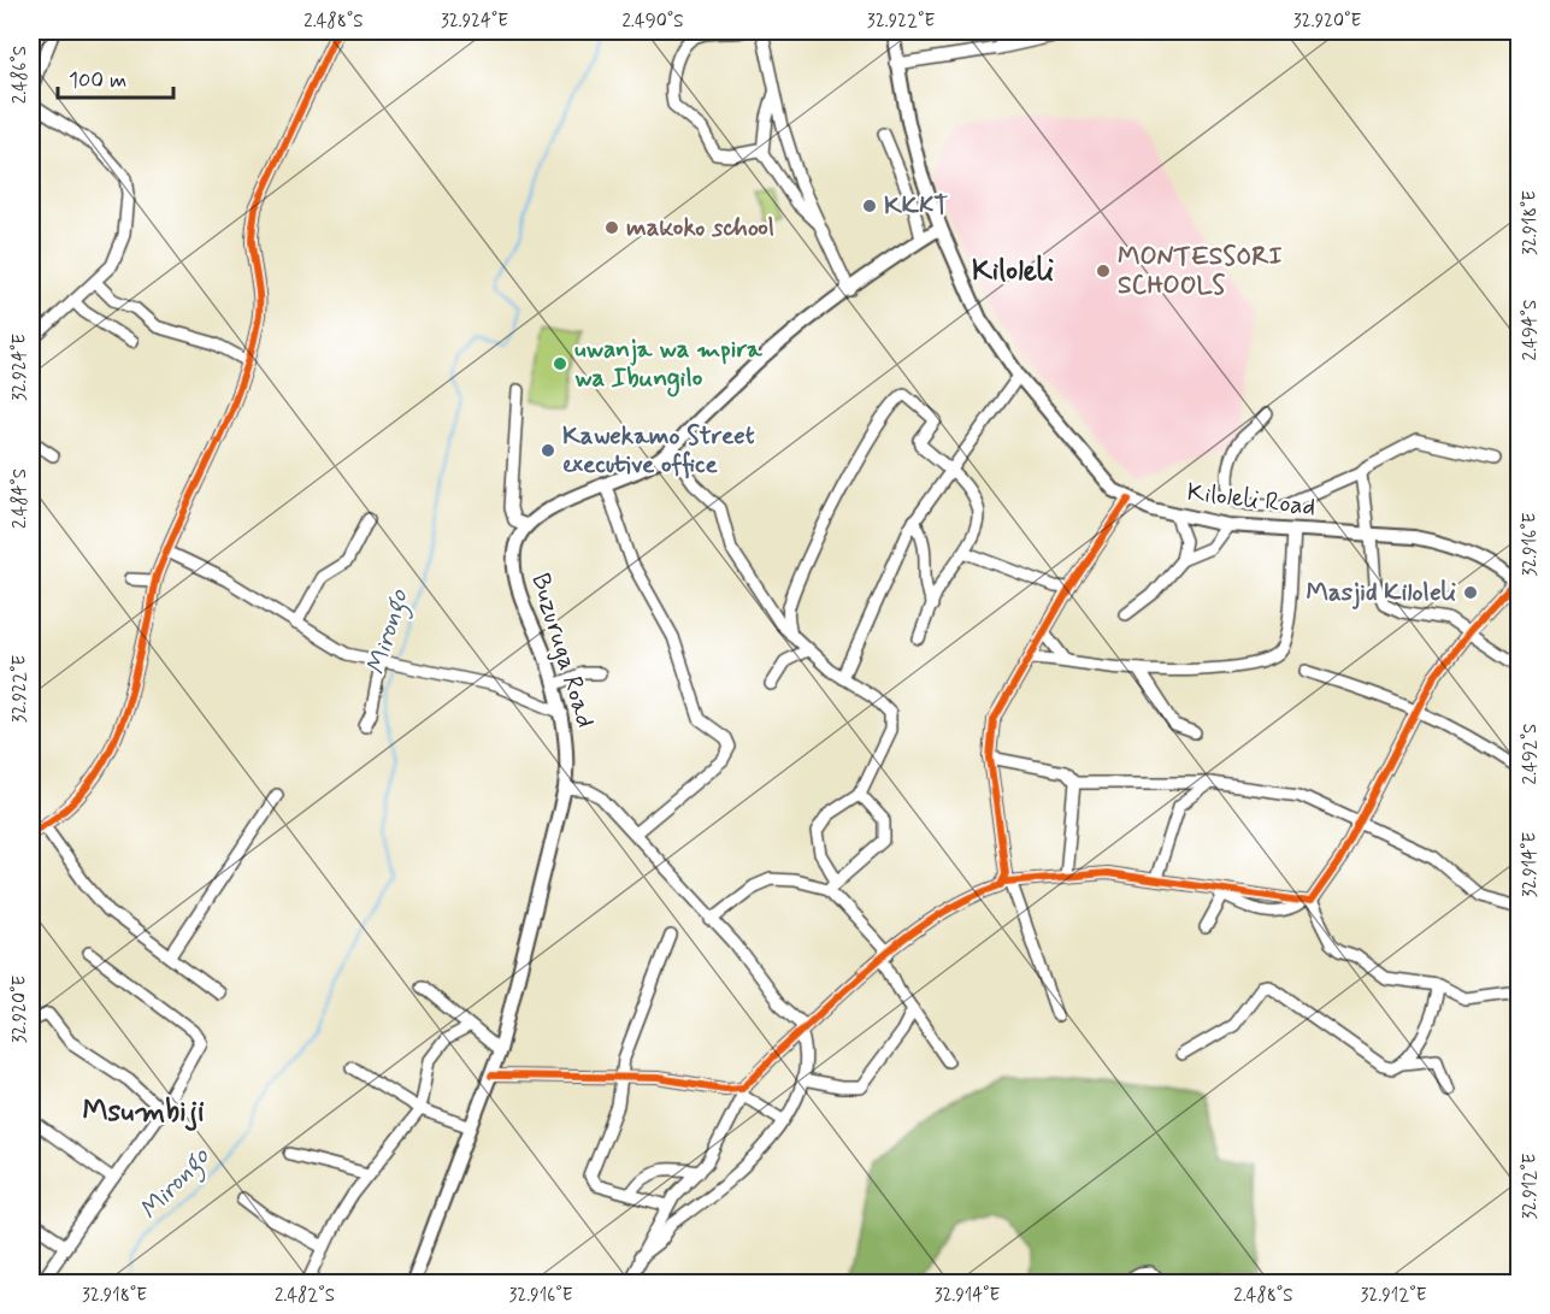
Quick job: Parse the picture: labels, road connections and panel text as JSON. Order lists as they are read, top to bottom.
{
  "streets": {
    "main road": ["Kiloleli Road", "Buzuruga Road"]
  },
  "districts": ["Kiloleli", "Msumbiji"],
  "water": ["Mirongo"],
  "places": [
    "KKKT",
    "makoko school",
    "MONTESSORI SCHOOLS",
    "uwanja wa mpira wa Ibungilo",
    "Kawekamo Street executive office",
    "Masjid Kiloleli"
  ],
  "scale_bar": "100 m",
  "coordinates": [
    "2.488°S",
    "32.924°E",
    "2.490°S",
    "32.922°E",
    "32.920°E",
    "2.486°S",
    "32.918°E",
    "2.494°S",
    "2.484°S",
    "32.916°E",
    "2.492°S",
    "32.914°E",
    "32.912°E",
    "2.482°S"
  ]
}
